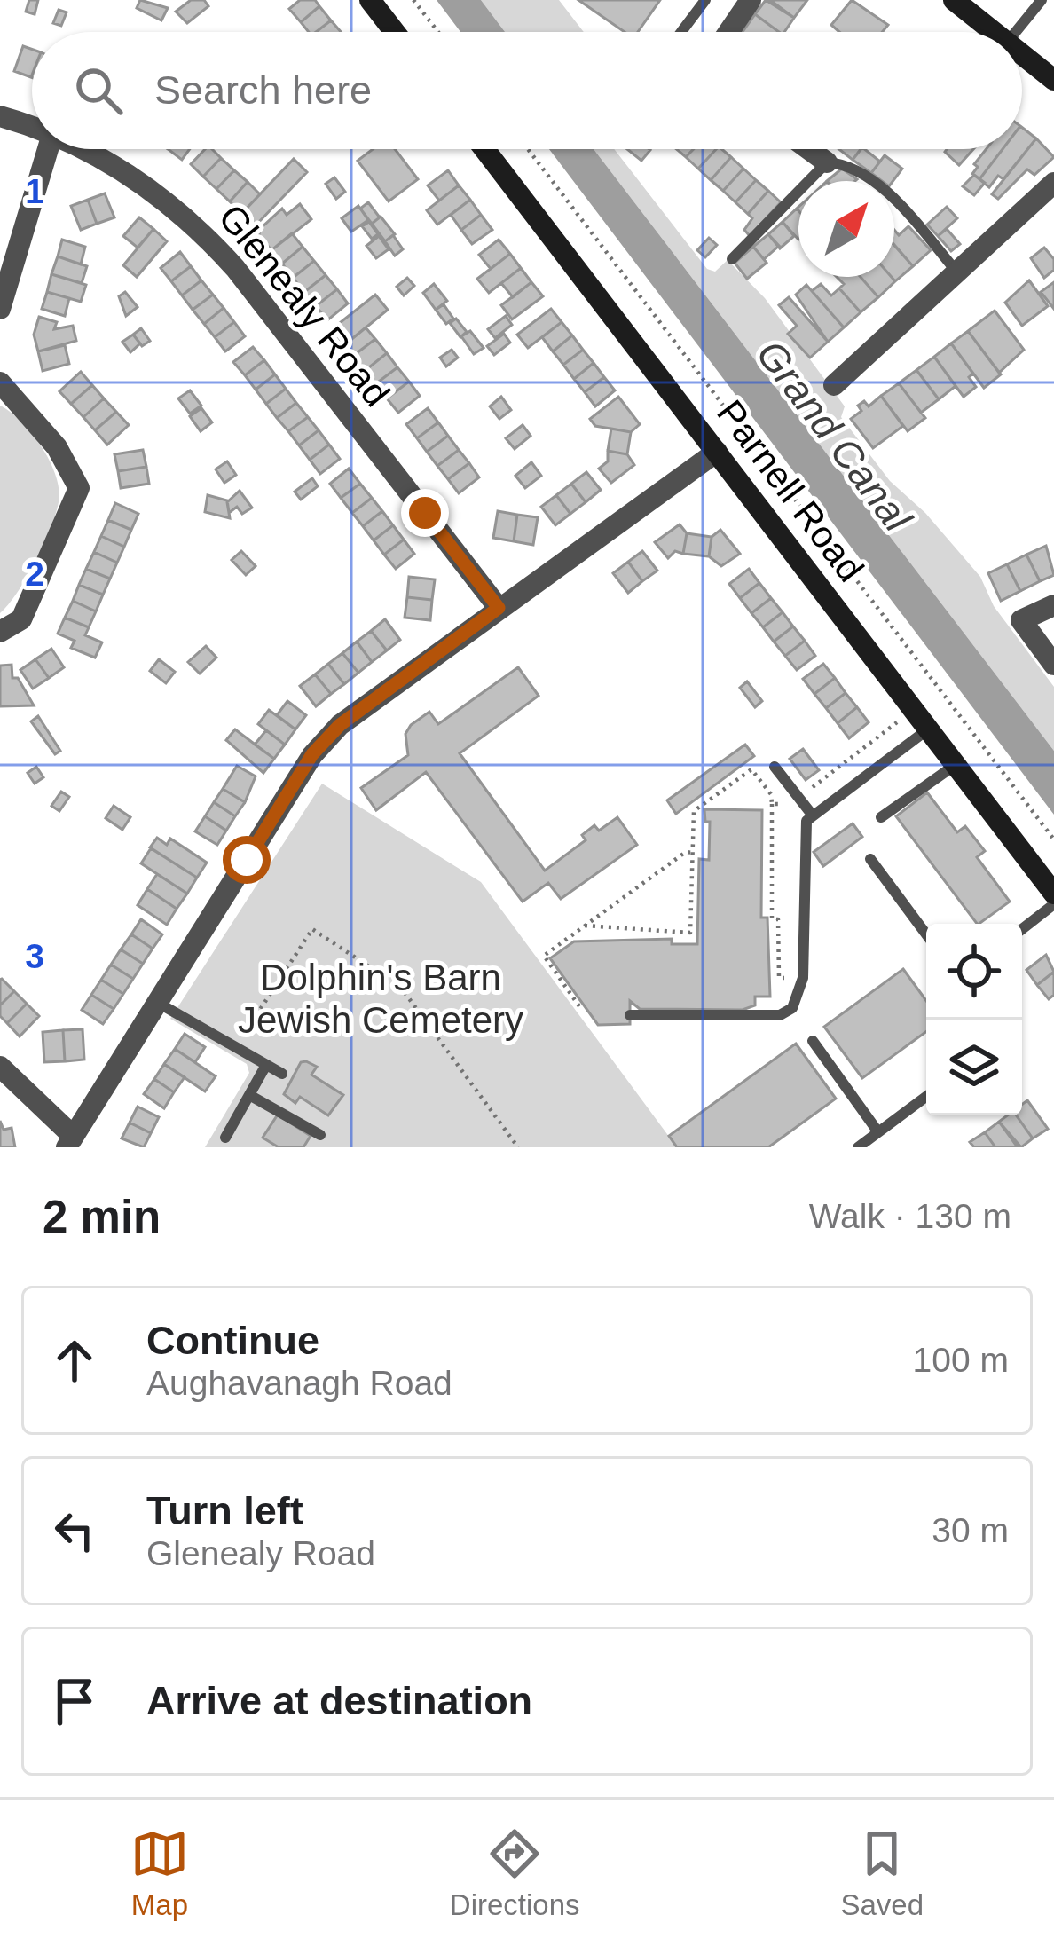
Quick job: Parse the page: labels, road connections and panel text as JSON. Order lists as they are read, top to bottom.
{
  "streets": {
    "main road": ["Parnell Road"],
    "street": ["Glenealy Road"]
  },
  "water": ["Grand Canal"],
  "parks": ["Dolphin's Barn Jewish Cemetery"],
  "north": "top right",
  "page": {
    "search": "Search here",
    "heading": ["2 min", "Walk · 130 m"],
    "list": [
      ["Continue", "Aughavanagh Road", "100 m"],
      ["Turn left", "Glenealy Road", "30 m"],
      "Arrive at destination"
    ],
    "nav": ["Map", "Directions", "Saved"]
  },
  "grid": {
    "rows": ["1", "2", "3"]
  }
}
